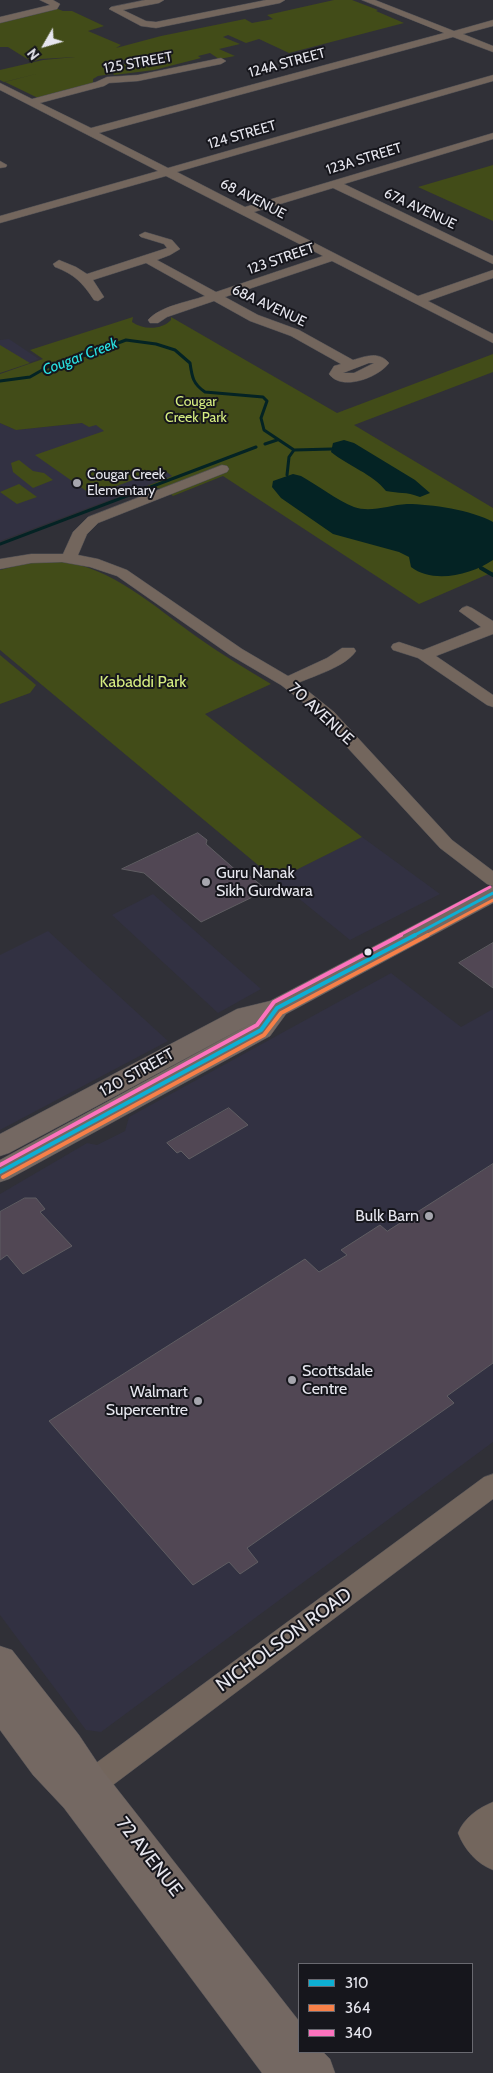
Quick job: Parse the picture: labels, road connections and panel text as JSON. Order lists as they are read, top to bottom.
{
  "streets": {
    "main road": ["120 STREET", "72 AVENUE"],
    "street": [
      "125 STREET",
      "124A STREET",
      "124 STREET",
      "123A STREET",
      "68 AVENUE",
      "67A AVENUE",
      "123 STREET",
      "68A AVENUE",
      "70 AVENUE",
      "NICHOLSON ROAD"
    ]
  },
  "crossings": [
    ["125 STREET", "68 AVENUE"],
    ["124A STREET", "68 AVENUE"],
    ["124 STREET", "68 AVENUE"],
    ["123A STREET", "68 AVENUE"],
    ["123A STREET", "67A AVENUE"],
    ["68 AVENUE", "123 STREET"],
    ["123 STREET", "68A AVENUE"],
    ["NICHOLSON ROAD", "72 AVENUE"]
  ],
  "water": ["Cougar Creek"],
  "parks": ["Cougar Creek Park", "Kabaddi Park"],
  "places": [
    "Cougar Creek Elementary",
    "Guru Nanak Sikh Gurdwara",
    "Bulk Barn",
    "Scottsdale Centre",
    "Walmart Supercentre"
  ],
  "lines": ["transit line 340", "transit line 310", "transit line 364"],
  "legend": ["310", "364", "340"],
  "north": "bottom left"
}
